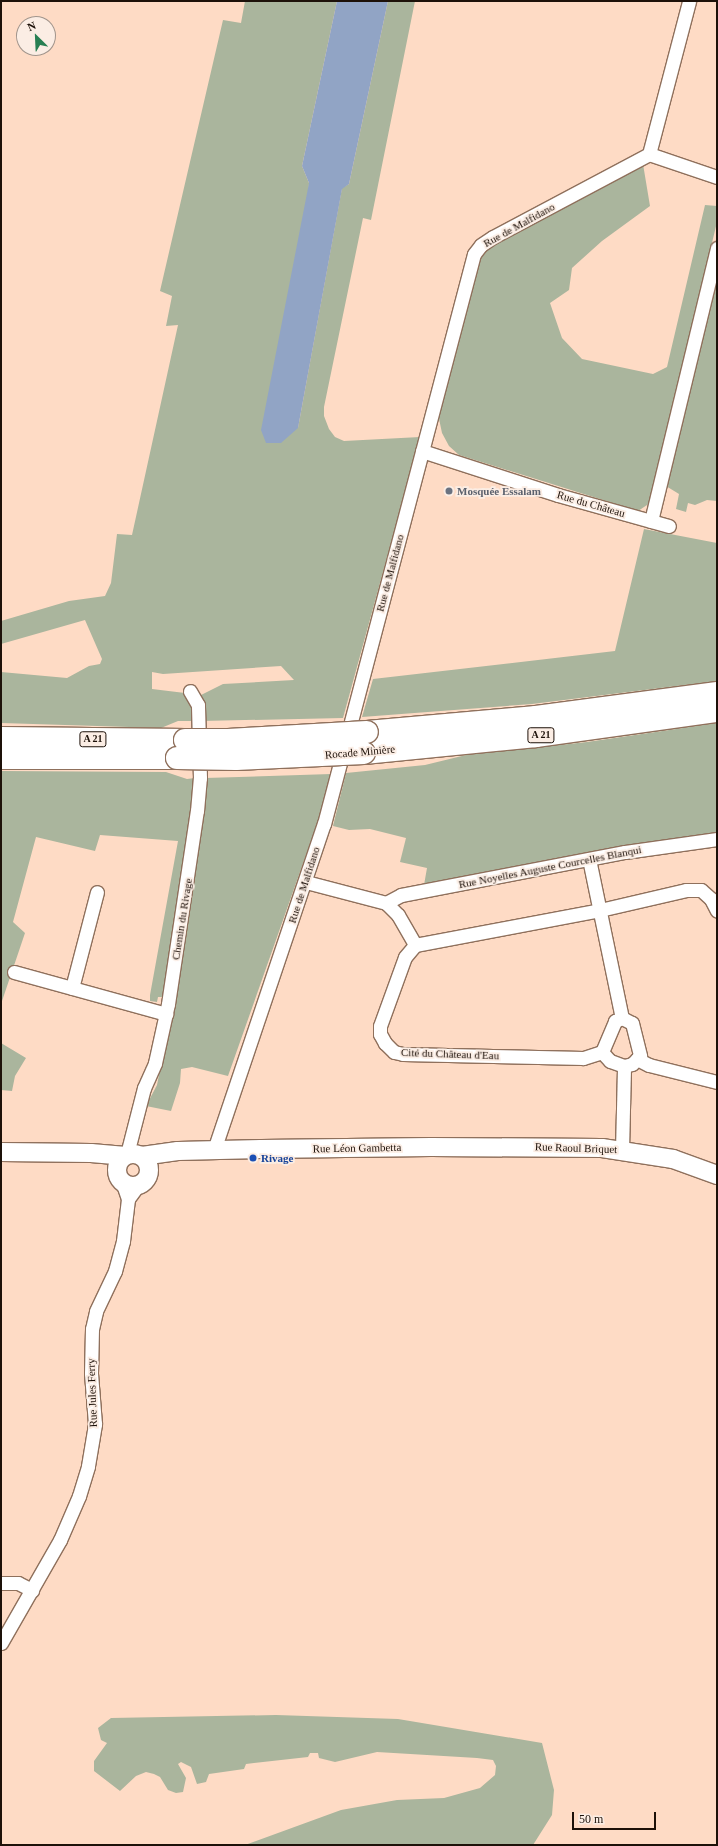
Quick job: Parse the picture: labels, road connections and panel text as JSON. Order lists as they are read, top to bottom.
{
  "streets": {
    "highway": ["A 21", "Rocade Minière"],
    "main road": ["Rue Léon Gambetta", "Rue Raoul Briquet"],
    "street": [
      "Rue de Malfidano",
      "Rue du Château",
      "Rue Noyelles Auguste Courcelles Blanqui",
      "Chemin du Rivage",
      "Cité du Château d'Eau",
      "Rue Jules Ferry"
    ]
  },
  "crossings": [
    ["Rue de Malfidano", "Rue du Château"],
    ["Rue de Malfidano", "Rue Léon Gambetta"],
    ["Chemin du Rivage", "Rue Léon Gambetta"],
    ["Chemin du Rivage", "Rue Jules Ferry"],
    ["Rue Léon Gambetta", "Rue Raoul Briquet"],
    ["Rue Léon Gambetta", "Rue Jules Ferry"]
  ],
  "places": ["Mosquée Essalam", "Rivage"],
  "scale_bar": "50 m",
  "north": "top left"
}
